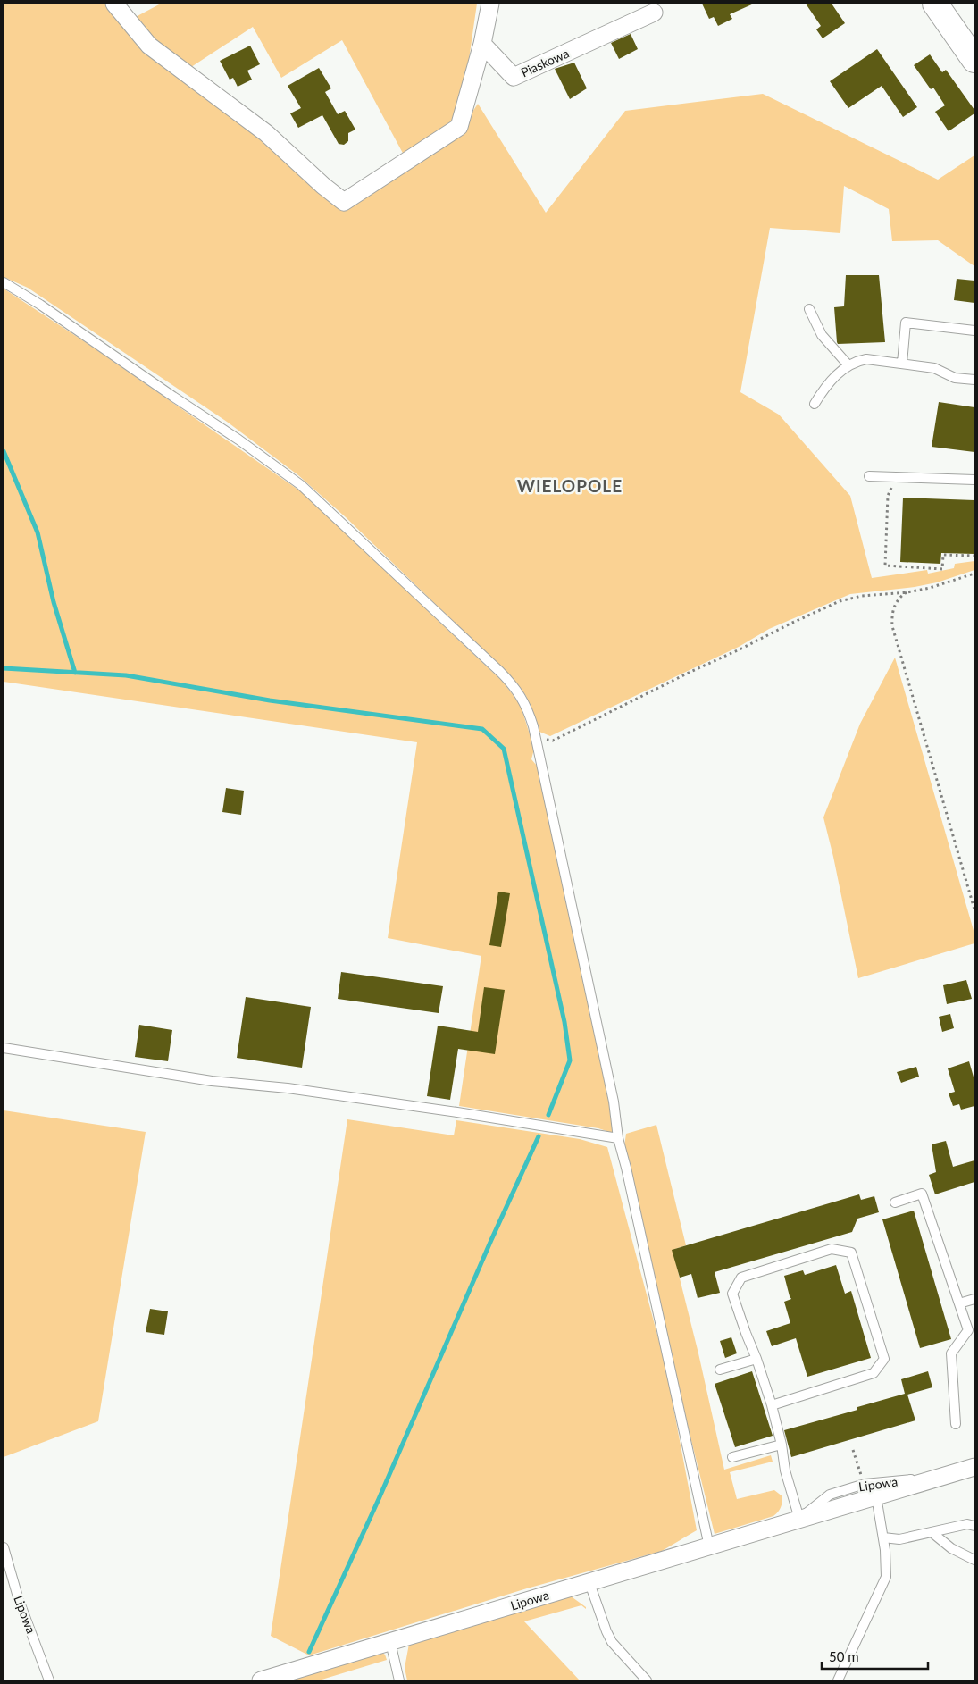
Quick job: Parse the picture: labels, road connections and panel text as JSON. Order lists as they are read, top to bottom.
{
  "streets": {
    "street": ["Piaskowa", "Lipowa"]
  },
  "districts": ["WIELOPOLE"],
  "scale_bar": "50 m"
}
